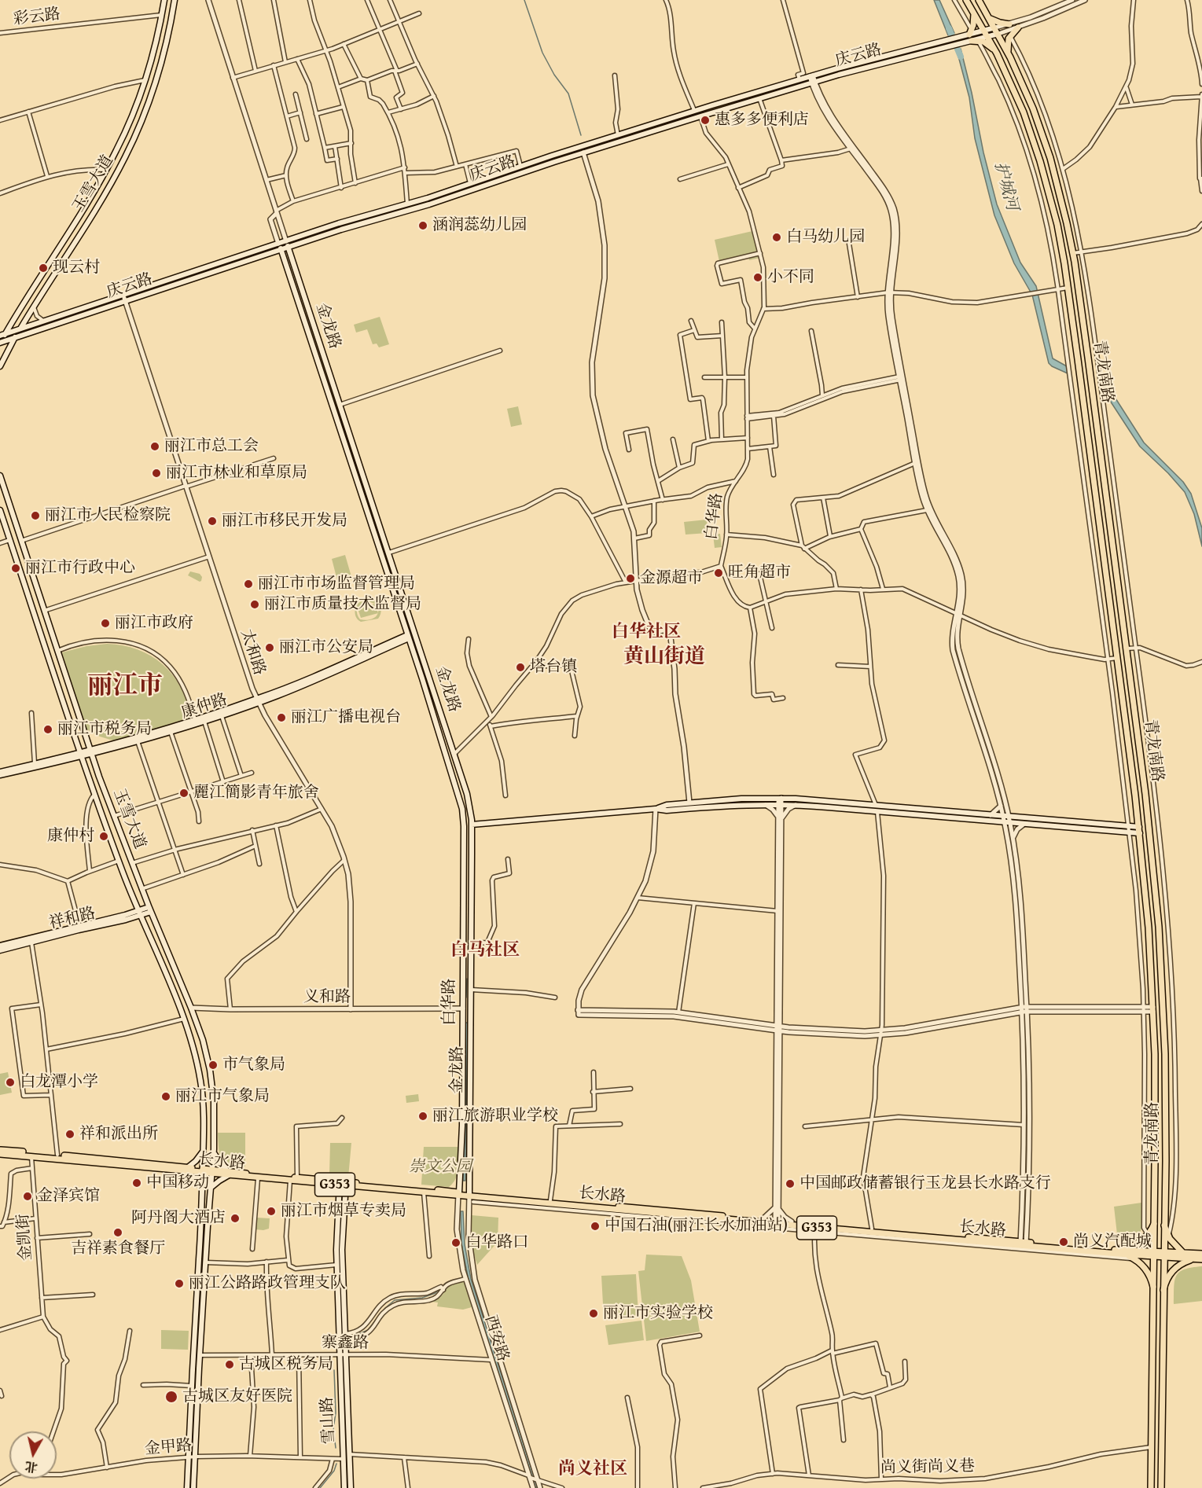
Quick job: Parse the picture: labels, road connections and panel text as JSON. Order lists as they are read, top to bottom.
{
  "streets": {
    "main road": [
      "庆云路",
      "玉雪大道",
      "金龙路",
      "青龙南路",
      "白华路",
      "康仲路",
      "祥和路",
      "长水路",
      "G353",
      "雪山路"
    ],
    "street": [
      "彩云路",
      "太和路",
      "义和路",
      "金凯街",
      "西安路",
      "寨鑫路",
      "金甲路",
      "尚义街尚义巷"
    ]
  },
  "crossings": [
    ["彩云路", "玉雪大道"],
    ["庆云路", "玉雪大道"],
    ["庆云路", "金龙路"],
    ["庆云路", "青龙南路"],
    ["庆云路", "白华路"],
    ["庆云路", "太和路"],
    ["玉雪大道", "康仲路"],
    ["玉雪大道", "祥和路"],
    ["玉雪大道", "义和路"],
    ["玉雪大道", "长水路"],
    ["玉雪大道", "寨鑫路"],
    ["玉雪大道", "金甲路"],
    ["金龙路", "白华路"],
    ["金龙路", "康仲路"],
    ["金龙路", "长水路"],
    ["金龙路", "西安路"],
    ["青龙南路", "长水路"],
    ["青龙南路", "尚义街尚义巷"],
    ["白华路", "义和路"],
    ["白华路", "长水路"],
    ["白华路", "西安路"],
    ["太和路", "康仲路"],
    ["太和路", "义和路"],
    ["长水路", "金凯街"],
    ["长水路", "西安路"],
    ["长水路", "雪山路"],
    ["西安路", "寨鑫路"],
    ["寨鑫路", "雪山路"],
    ["雪山路", "金甲路"]
  ],
  "districts": [
    "白华社区",
    "黄山街道",
    "丽江市",
    "白马社区",
    "尚义社区"
  ],
  "water": ["护城河"],
  "parks": ["崇文公园"],
  "places": [
    "惠多多便利店",
    "涵润蕊幼儿园",
    "白马幼儿园",
    "现云村",
    "小不同",
    "丽江市总工会",
    "丽江市林业和草原局",
    "丽江市人民检察院",
    "丽江市移民开发局",
    "丽江市行政中心",
    "旺角超市",
    "金源超市",
    "丽江市市场监督管理局",
    "丽江市质量技术监督局",
    "丽江市政府",
    "丽江市公安局",
    "塔台镇",
    "丽江广播电视台",
    "丽江市税务局",
    "麗江簡影青年旅舍",
    "康仲村",
    "市气象局",
    "白龙潭小学",
    "丽江市气象局",
    "丽江旅游职业学校",
    "祥和派出所",
    "中国移动",
    "中国邮政储蓄银行玉龙县长水路支行",
    "金泽宾馆",
    "丽江市烟草专卖局",
    "阿丹阁大酒店",
    "中国石油(丽江长水加油站)",
    "吉祥素食餐厅",
    "尚义汽配城",
    "白华路口",
    "丽江公路路政管理支队",
    "丽江市实验学校",
    "古城区税务局",
    "古城区友好医院"
  ],
  "north": "bottom"
}
